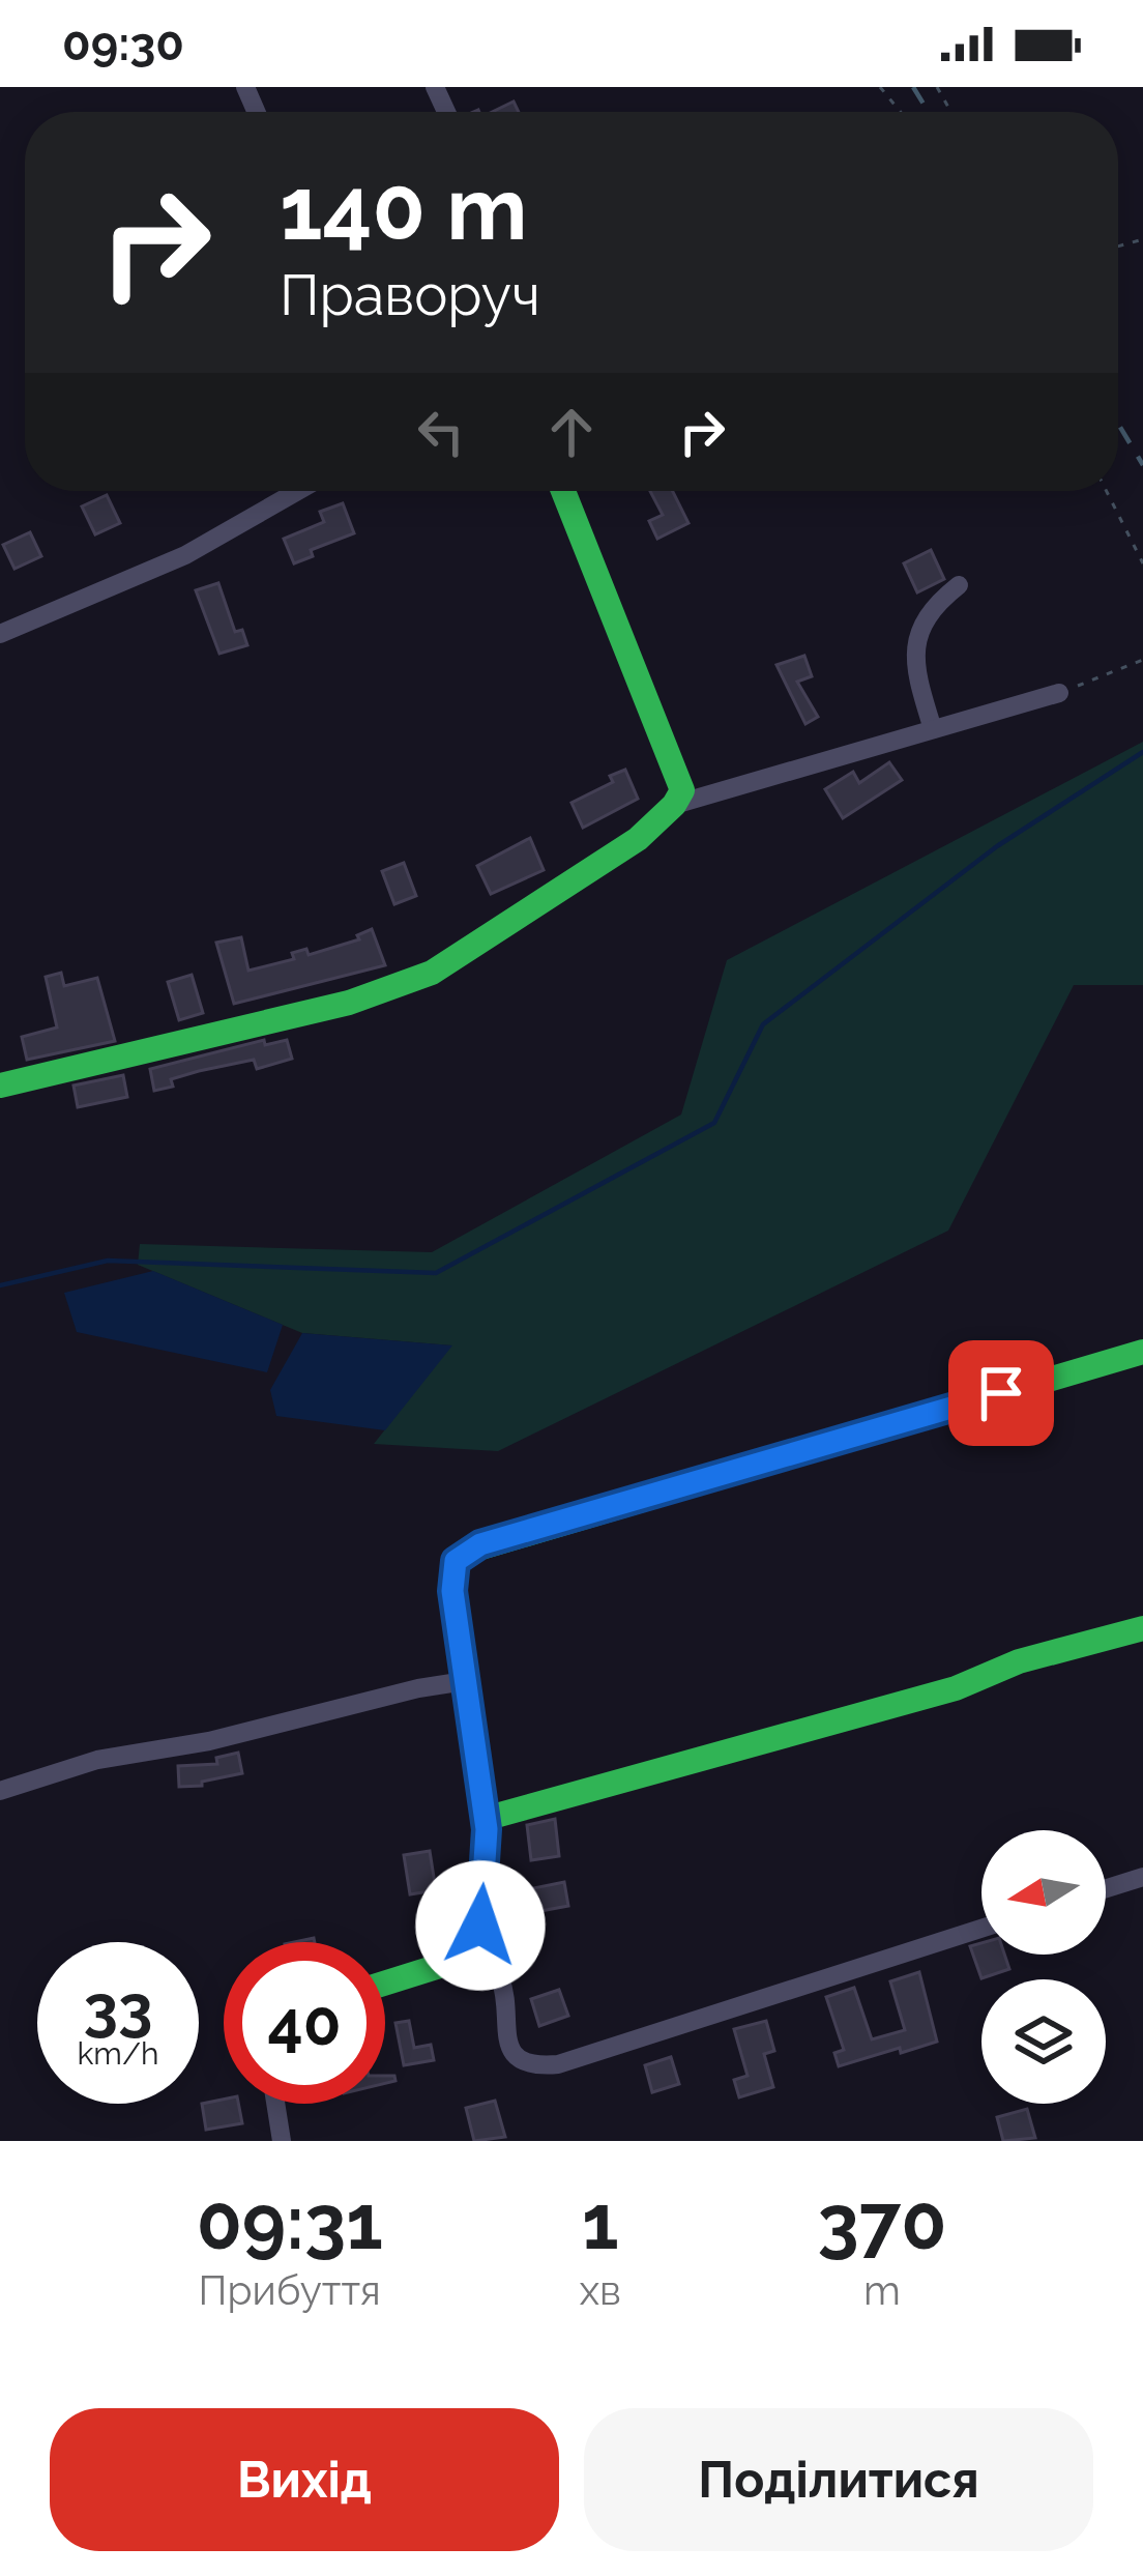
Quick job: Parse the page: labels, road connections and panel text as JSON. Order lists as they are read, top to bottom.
{
  "north": "left",
  "page": {
    "status": "09:30",
    "turn": ["140 m", "Праворуч"],
    "speed": "33 km/h",
    "limit": "40",
    "eta": [
      "09:31",
      "Прибуття",
      "1",
      "хв",
      "370",
      "m"
    ],
    "buttons": ["Вихід", "Поділитися"]
  }
}
